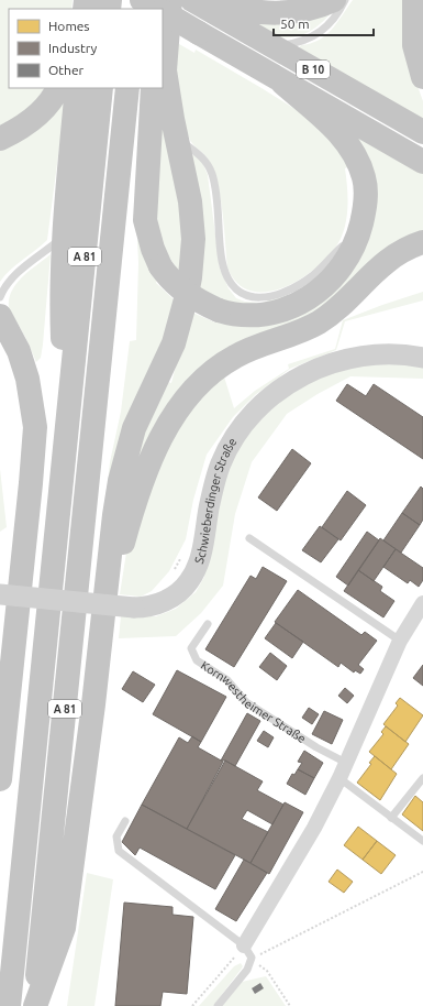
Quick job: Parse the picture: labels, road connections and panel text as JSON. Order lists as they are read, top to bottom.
{
  "streets": {
    "highway": ["B 10", "A 81"],
    "street": ["Schwieberdinger Straße"],
    "lane": ["Kornwestheimer Straße"]
  },
  "legend": ["Homes", "Industry", "Other"],
  "scale_bar": "50 m"
}
